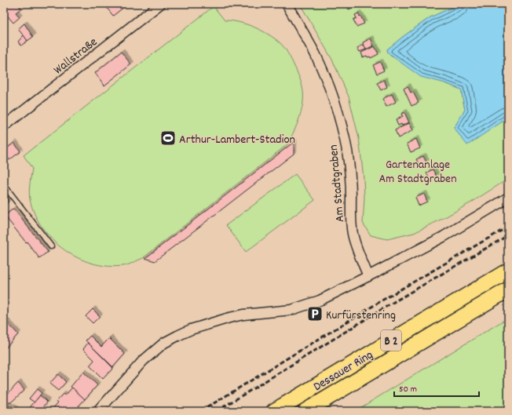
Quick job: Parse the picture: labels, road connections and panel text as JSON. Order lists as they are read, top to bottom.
{
  "streets": {
    "main road": ["B 2", "Dessauer Ring"],
    "street": ["Wallstraße", "Am Stadtgraben"]
  },
  "parks": ["Gartenanlage Am Stadtgraben"],
  "places": {
    "sports": ["Arthur-Lambert-Stadion"],
    "parking": ["Kurfürstenring"]
  },
  "scale_bar": "50 m"
}
